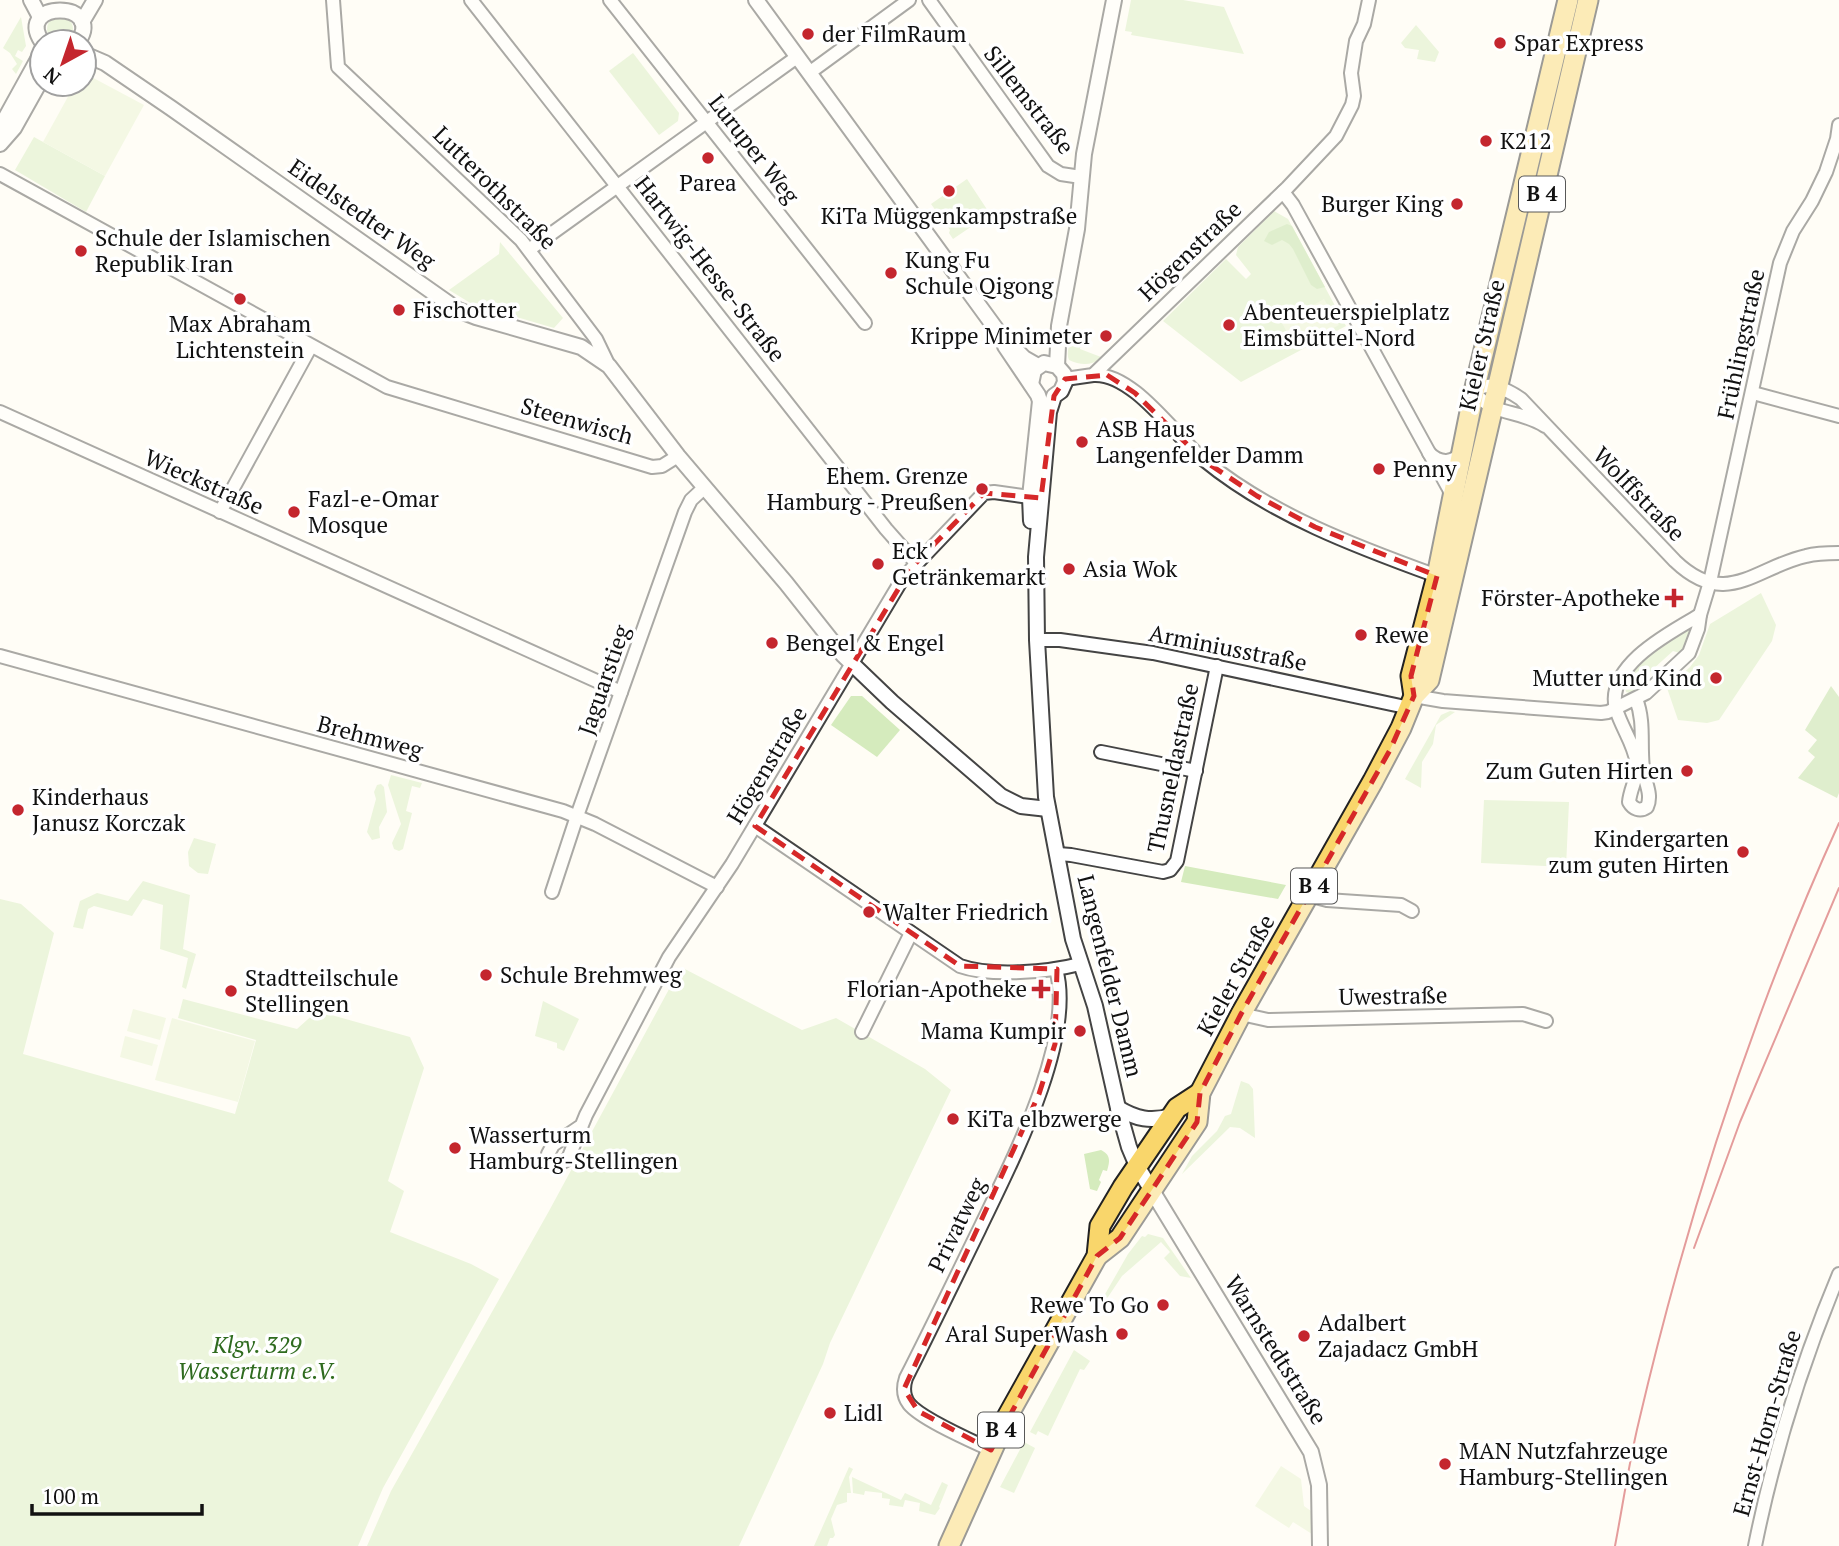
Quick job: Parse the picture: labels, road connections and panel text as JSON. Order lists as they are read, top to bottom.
{
  "streets": {
    "main road": ["B 4", "Kieler Straße"],
    "street": [
      "Sillemstraße",
      "Luruper Weg",
      "Lutterothstraße",
      "Eidelstedter Weg",
      "Högenstraße",
      "Hartwig-Hesse-Straße",
      "Frühlingstraße",
      "Steenwisch",
      "Wieckstraße",
      "Wolffstraße",
      "Arminiusstraße",
      "Jaguarstieg",
      "Brehmweg",
      "Thusneldastraße",
      "Langenfelder Damm",
      "Uwestraße",
      "Privatweg",
      "Warnstedtstraße",
      "Ernst-Horn-Straße"
    ]
  },
  "crossings": [
    ["Sillemstraße", "Langenfelder Damm"],
    ["Lutterothstraße", "Eidelstedter Weg"],
    ["Lutterothstraße", "Steenwisch"],
    ["Högenstraße", "Hartwig-Hesse-Straße"],
    ["Högenstraße", "Brehmweg"],
    ["Högenstraße", "Langenfelder Damm"],
    ["Frühlingstraße", "Wolffstraße"],
    ["Frühlingstraße", "Arminiusstraße"],
    ["Kieler Straße", "Wolffstraße"],
    ["Kieler Straße", "Arminiusstraße"],
    ["Kieler Straße", "Langenfelder Damm"],
    ["Kieler Straße", "Uwestraße"],
    ["Kieler Straße", "Privatweg"],
    ["Kieler Straße", "Warnstedtstraße"],
    ["Wieckstraße", "Jaguarstieg"],
    ["Arminiusstraße", "Thusneldastraße"],
    ["Arminiusstraße", "Langenfelder Damm"],
    ["Jaguarstieg", "Brehmweg"],
    ["Thusneldastraße", "Langenfelder Damm"],
    ["Langenfelder Damm", "Warnstedtstraße"]
  ],
  "parks": ["Klgv. 329 Wasserturm e.V."],
  "places": {
    "other": [
      "der FilmRaum",
      "Spar Express",
      "K212",
      "Parea",
      "KiTa Müggenkampstraße",
      "Burger King",
      "Schule der Islamischen Republik Iran",
      "Kung Fu Schule Qigong",
      "Max Abraham Lichtenstein",
      "Fischotter",
      "Abenteuerspielplatz Eimsbüttel-Nord",
      "Krippe Minimeter",
      "ASB Haus Langenfelder Damm",
      "Penny",
      "Ehem. Grenze Hamburg - Preußen",
      "Fazl-e-Omar Mosque",
      "Eck' Getränkemarkt",
      "Asia Wok",
      "Rewe",
      "Bengel & Engel",
      "Mutter und Kind",
      "Zum Guten Hirten",
      "Kinderhaus Janusz Korczak",
      "Kindergarten zum guten Hirten",
      "Walter Friedrich",
      "Schule Brehmweg",
      "Stadtteilschule Stellingen",
      "Mama Kumpir",
      "KiTa elbzwerge",
      "Wasserturm Hamburg-Stellingen",
      "Rewe To Go",
      "Aral SuperWash",
      "Adalbert Zajadacz GmbH",
      "Lidl",
      "MAN Nutzfahrzeuge Hamburg-Stellingen"
    ],
    "health": ["Förster-Apotheke", "Florian-Apotheke"]
  },
  "scale_bar": "100 m",
  "north": "bottom left"
}
